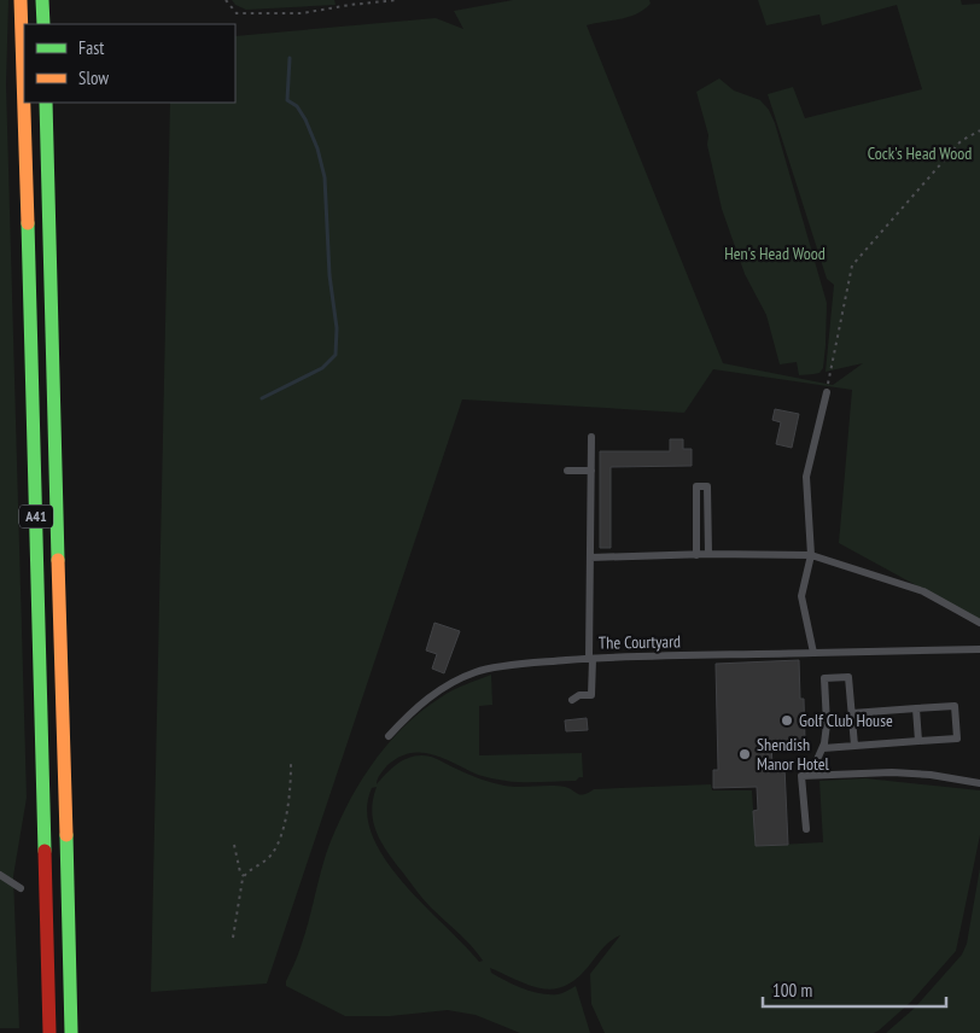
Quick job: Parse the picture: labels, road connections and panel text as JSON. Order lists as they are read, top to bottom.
{
  "streets": {
    "highway": ["A41"],
    "lane": ["The Courtyard"]
  },
  "parks": ["Cock's Head Wood", "Hen's Head Wood"],
  "places": ["Golf Club House", "Shendish Manor Hotel"],
  "legend": ["Fast", "Slow"],
  "scale_bar": "100 m"
}
